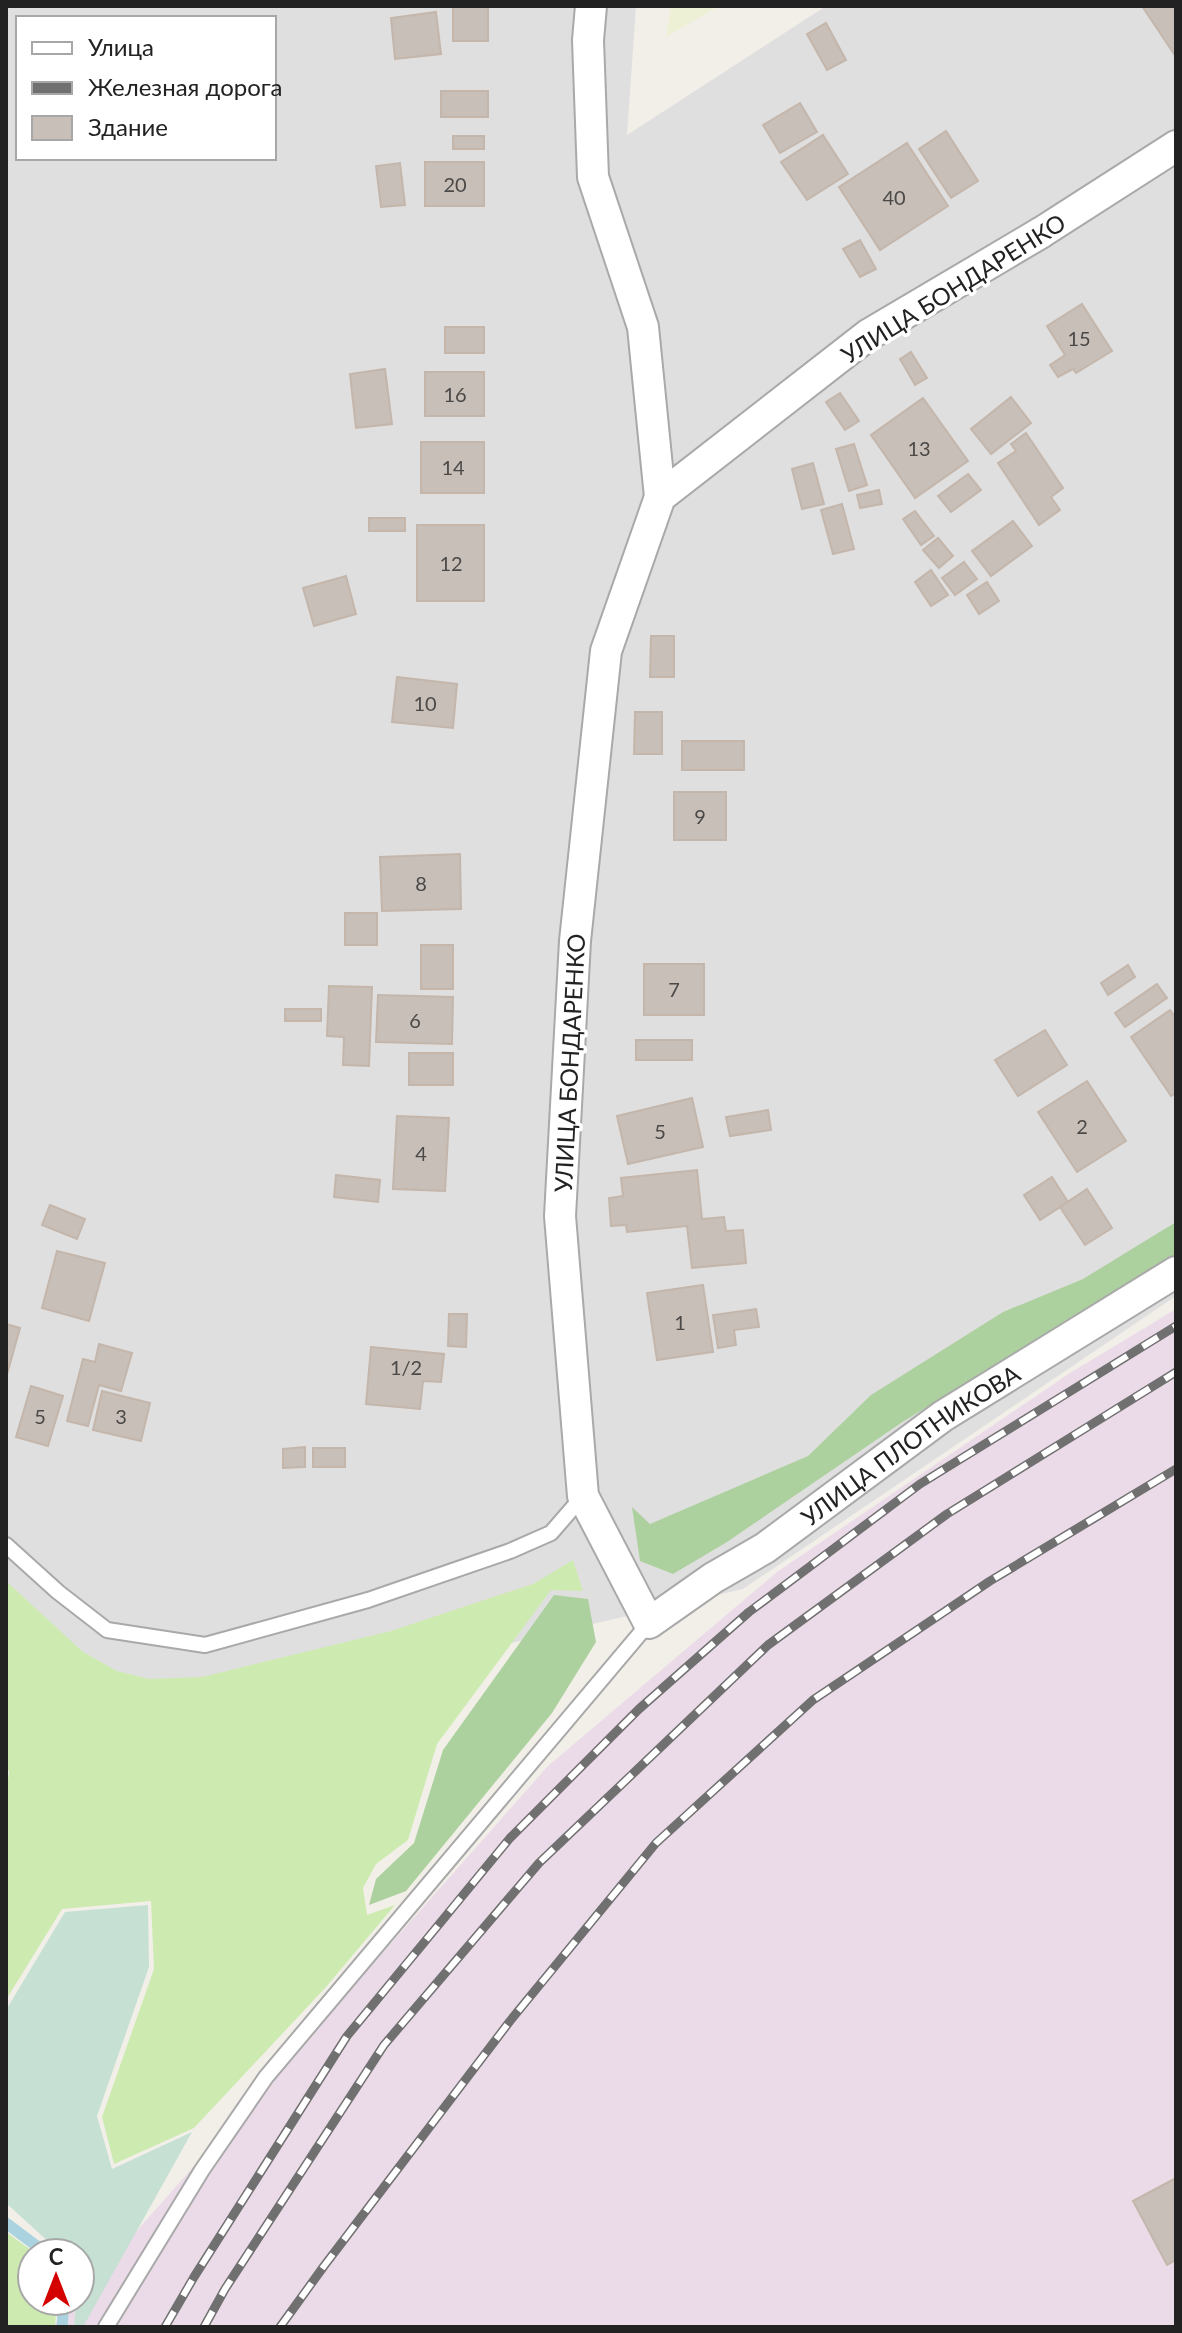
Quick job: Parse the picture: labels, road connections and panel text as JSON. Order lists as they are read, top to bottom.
{
  "streets": {
    "street": ["УЛИЦА БОНДАРЕНКО", "УЛИЦА ПЛОТНИКОВА"]
  },
  "crossings": [
    ["УЛИЦА БОНДАРЕНКО", "УЛИЦА ПЛОТНИКОВА"]
  ],
  "house_numbers": [
    "20",
    "40",
    "15",
    "16",
    "13",
    "14",
    "12",
    "10",
    "9",
    "8",
    "7",
    "6",
    "2",
    "5",
    "4",
    "1",
    "1/2",
    "5",
    "3"
  ],
  "legend": ["Улица", "Железная дорога", "Здание"],
  "north": "top"
}
